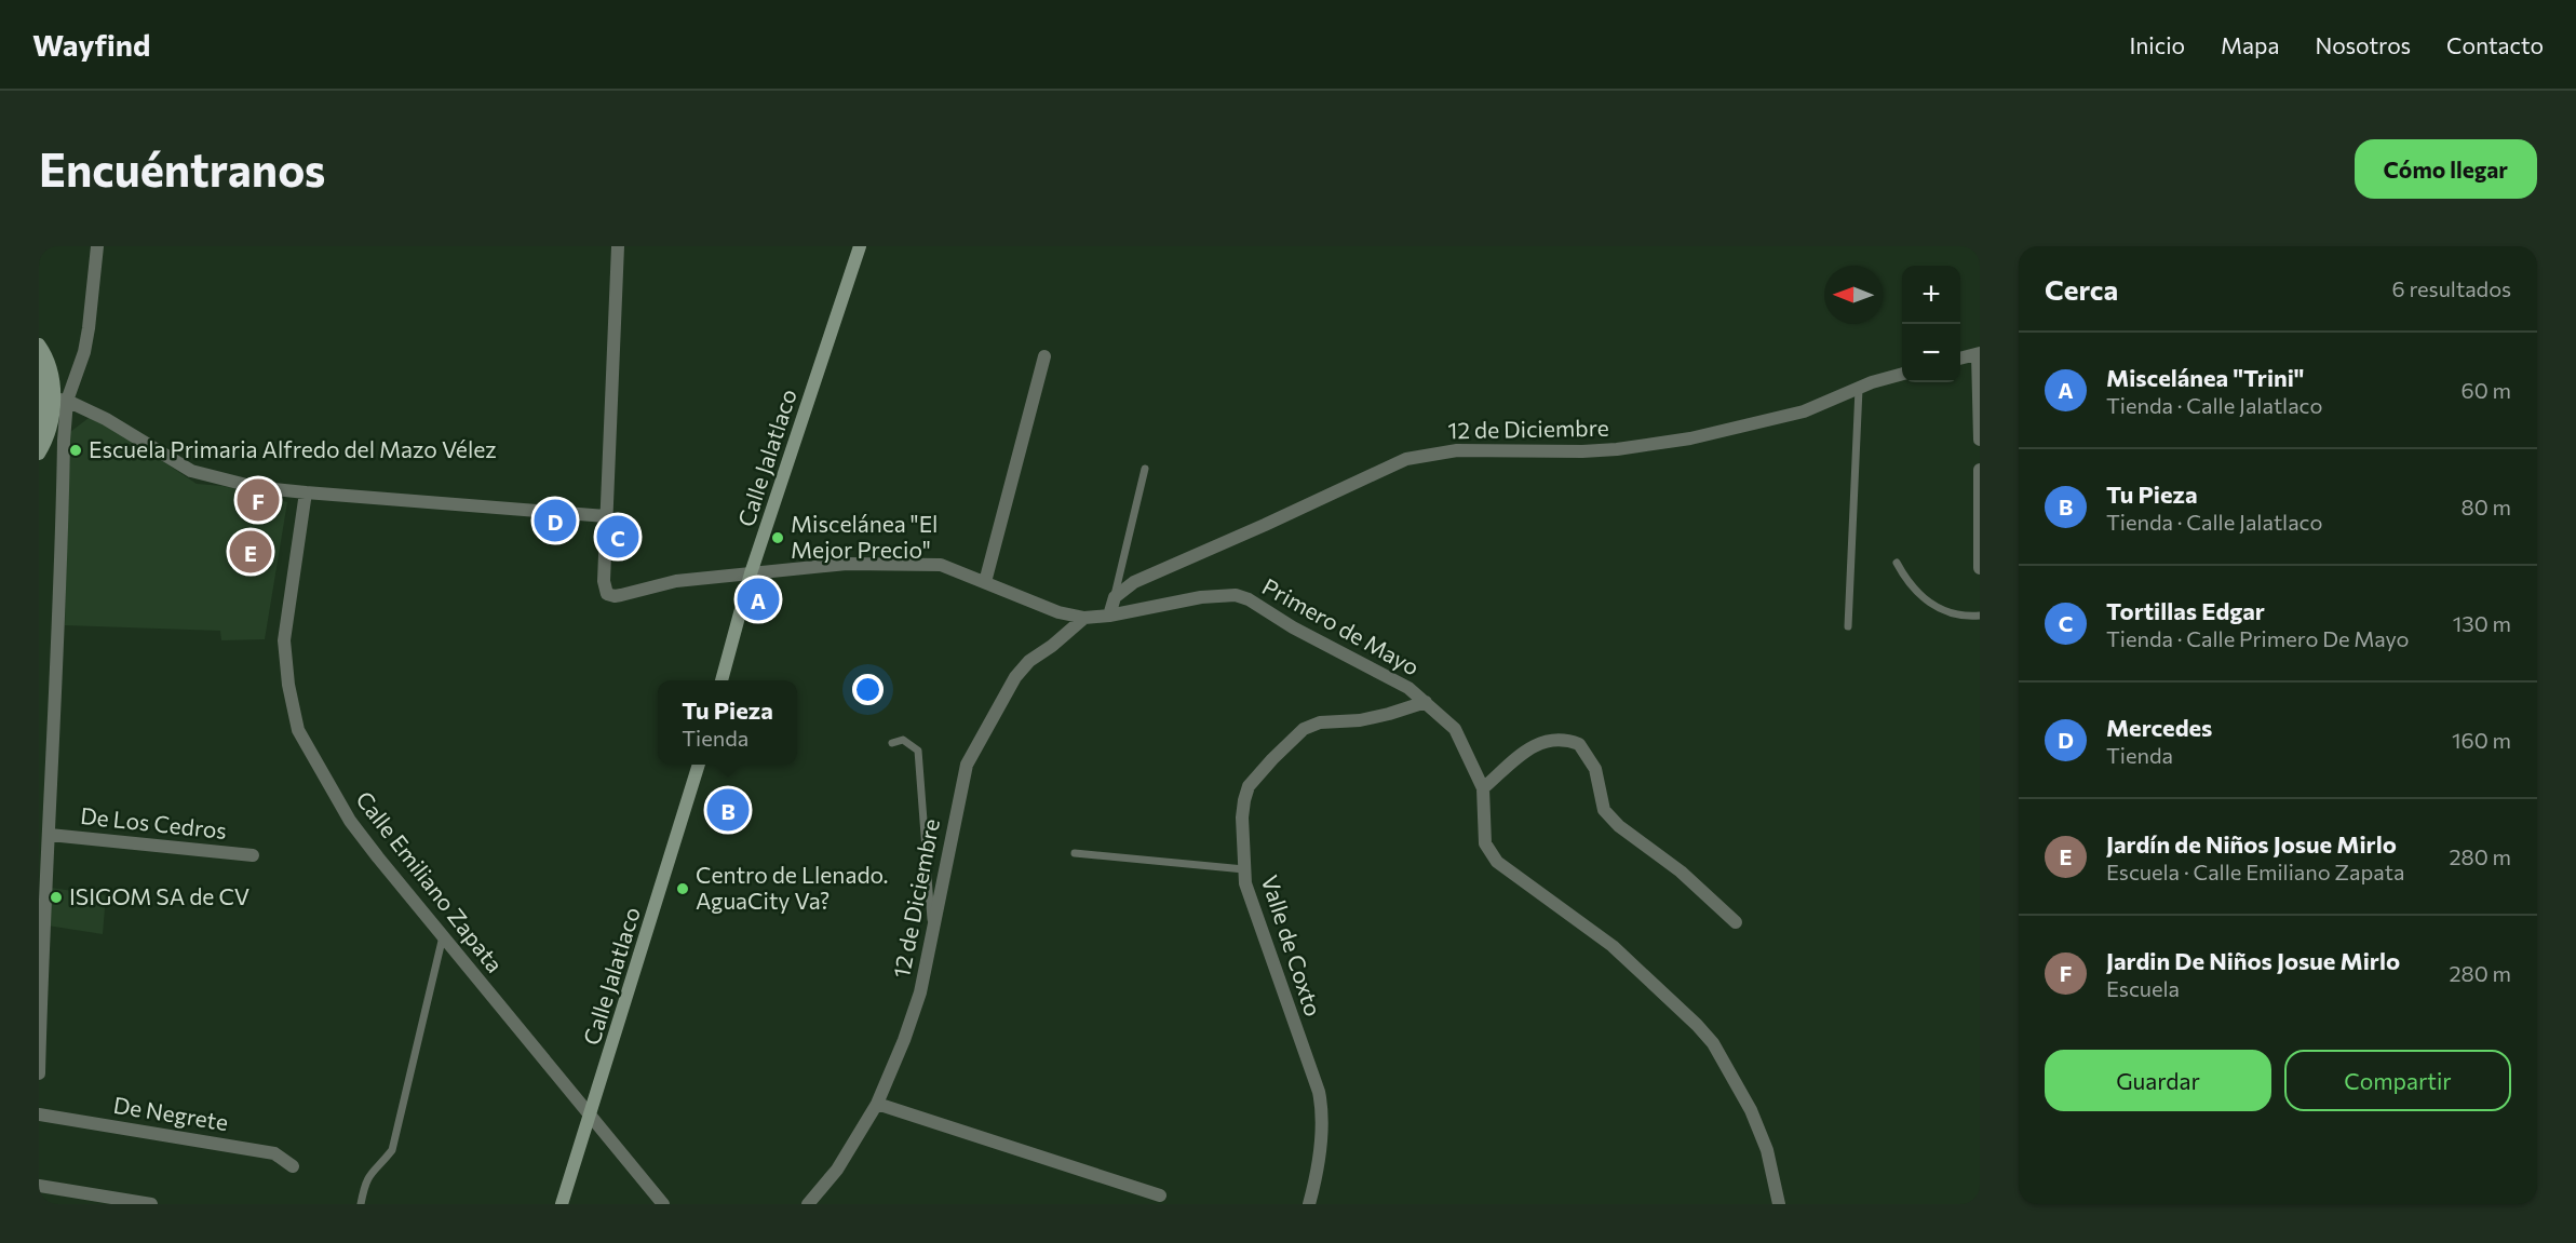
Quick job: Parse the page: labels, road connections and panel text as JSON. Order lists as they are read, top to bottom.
{
  "streets": {
    "main road": ["Calle Jalatlaco"],
    "street": [
      "12 de Diciembre",
      "Primero de Mayo",
      "De Los Cedros",
      "Calle Emiliano Zapata",
      "Valle de Coxto",
      "De Negrete"
    ]
  },
  "crossings": [
    ["12 de Diciembre", "Primero de Mayo"],
    ["Calle Jalatlaco", "Primero de Mayo"],
    ["Calle Jalatlaco", "Calle Emiliano Zapata"],
    ["Primero de Mayo", "Valle de Coxto"]
  ],
  "places": [
    "Escuela Primaria Alfredo del Mazo Vélez",
    "Miscelánea \"El Mejor Precio\"",
    "Centro de Llenado. AguaCity Va?",
    "ISIGOM SA de CV"
  ],
  "north": "left",
  "page": {
    "header": "Wayfind",
    "nav": [
      "Inicio",
      "Mapa",
      "Nosotros",
      "Contacto"
    ],
    "buttons": [
      "Cómo llegar",
      ["Guardar", "Compartir"]
    ],
    "title": "Encuéntranos",
    "heading": ["Cerca", "6 resultados"],
    "map_buttons": ["+", "−"],
    "list": [
      {
        "mark": "A",
        "name": "Miscelánea \"Trini\"",
        "note": "Tienda · Calle Jalatlaco",
        "value": "60 m"
      },
      {
        "mark": "B",
        "name": "Tu Pieza",
        "note": "Tienda · Calle Jalatlaco",
        "value": "80 m"
      },
      {
        "mark": "C",
        "name": "Tortillas Edgar",
        "note": "Tienda · Calle Primero De Mayo",
        "value": "130 m"
      },
      {
        "mark": "D",
        "name": "Mercedes",
        "note": "Tienda",
        "value": "160 m"
      },
      {
        "mark": "E",
        "name": "Jardín de Niños Josue Mirlo",
        "note": "Escuela · Calle Emiliano Zapata",
        "value": "280 m"
      },
      {
        "mark": "F",
        "name": "Jardin De Niños Josue Mirlo",
        "note": "Escuela",
        "value": "280 m"
      }
    ],
    "pins": [
      "F",
      "D",
      "C",
      "E",
      "A",
      "B"
    ],
    "popup": ["Tu Pieza", "Tienda"]
  }
}
